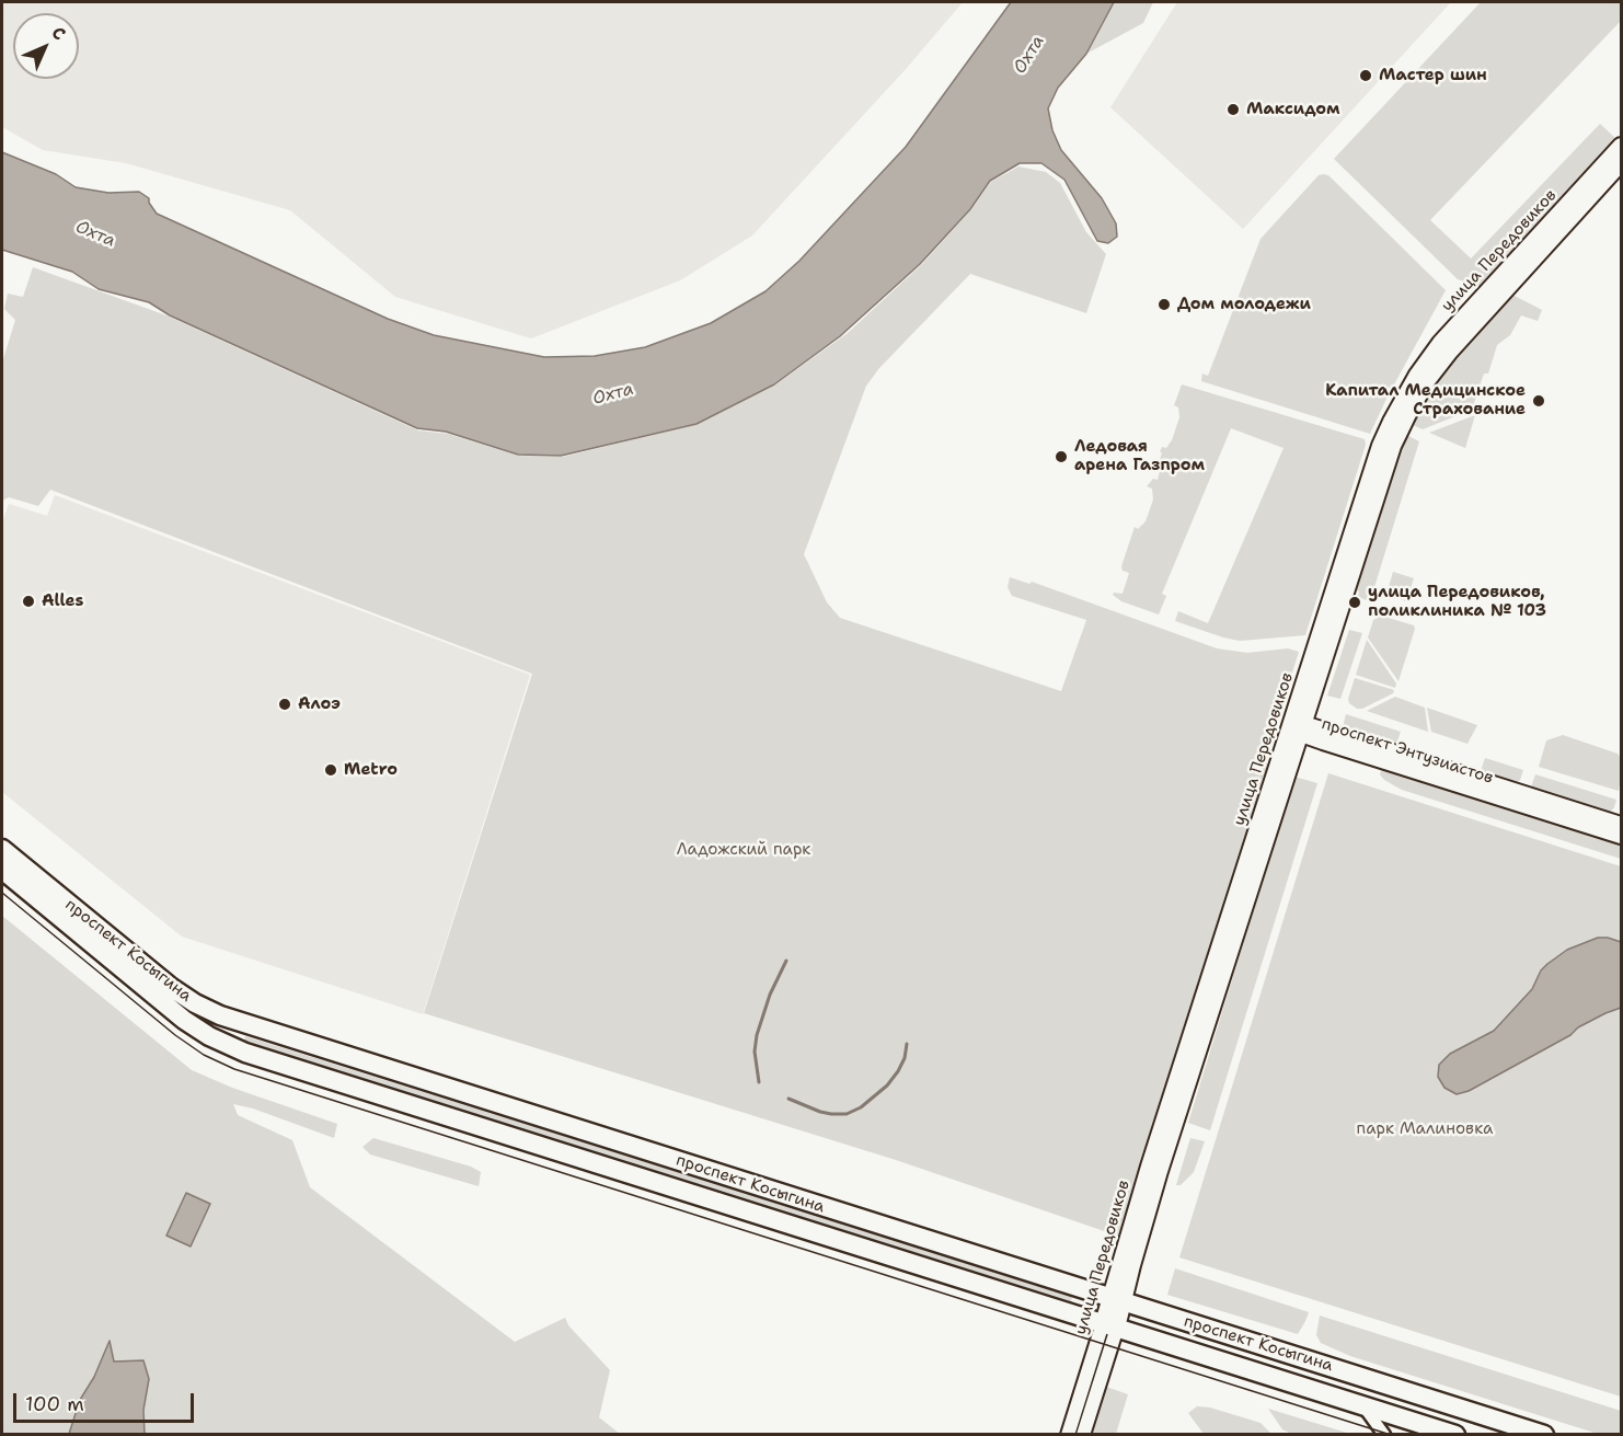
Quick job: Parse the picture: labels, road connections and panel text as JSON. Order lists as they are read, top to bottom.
{
  "streets": {
    "main road": ["улица Передовиков", "проспект Косыгина"],
    "street": ["проспект Энтузиастов"]
  },
  "crossings": [
    ["улица Передовиков", "проспект Энтузиастов"],
    ["улица Передовиков", "проспект Косыгина"]
  ],
  "water": ["Охта"],
  "parks": ["Ладожский парк", "парк Малиновка"],
  "places": [
    "Мастер шин",
    "Максидом",
    "Дом молодежи",
    "Капитал Медицинское Страхование",
    "Ледовая арена Газпром",
    "Alles",
    "улица Передовиков, поликлиника № 103",
    "Алоэ",
    "Metro"
  ],
  "scale_bar": "100 m",
  "north": "top right"
}
